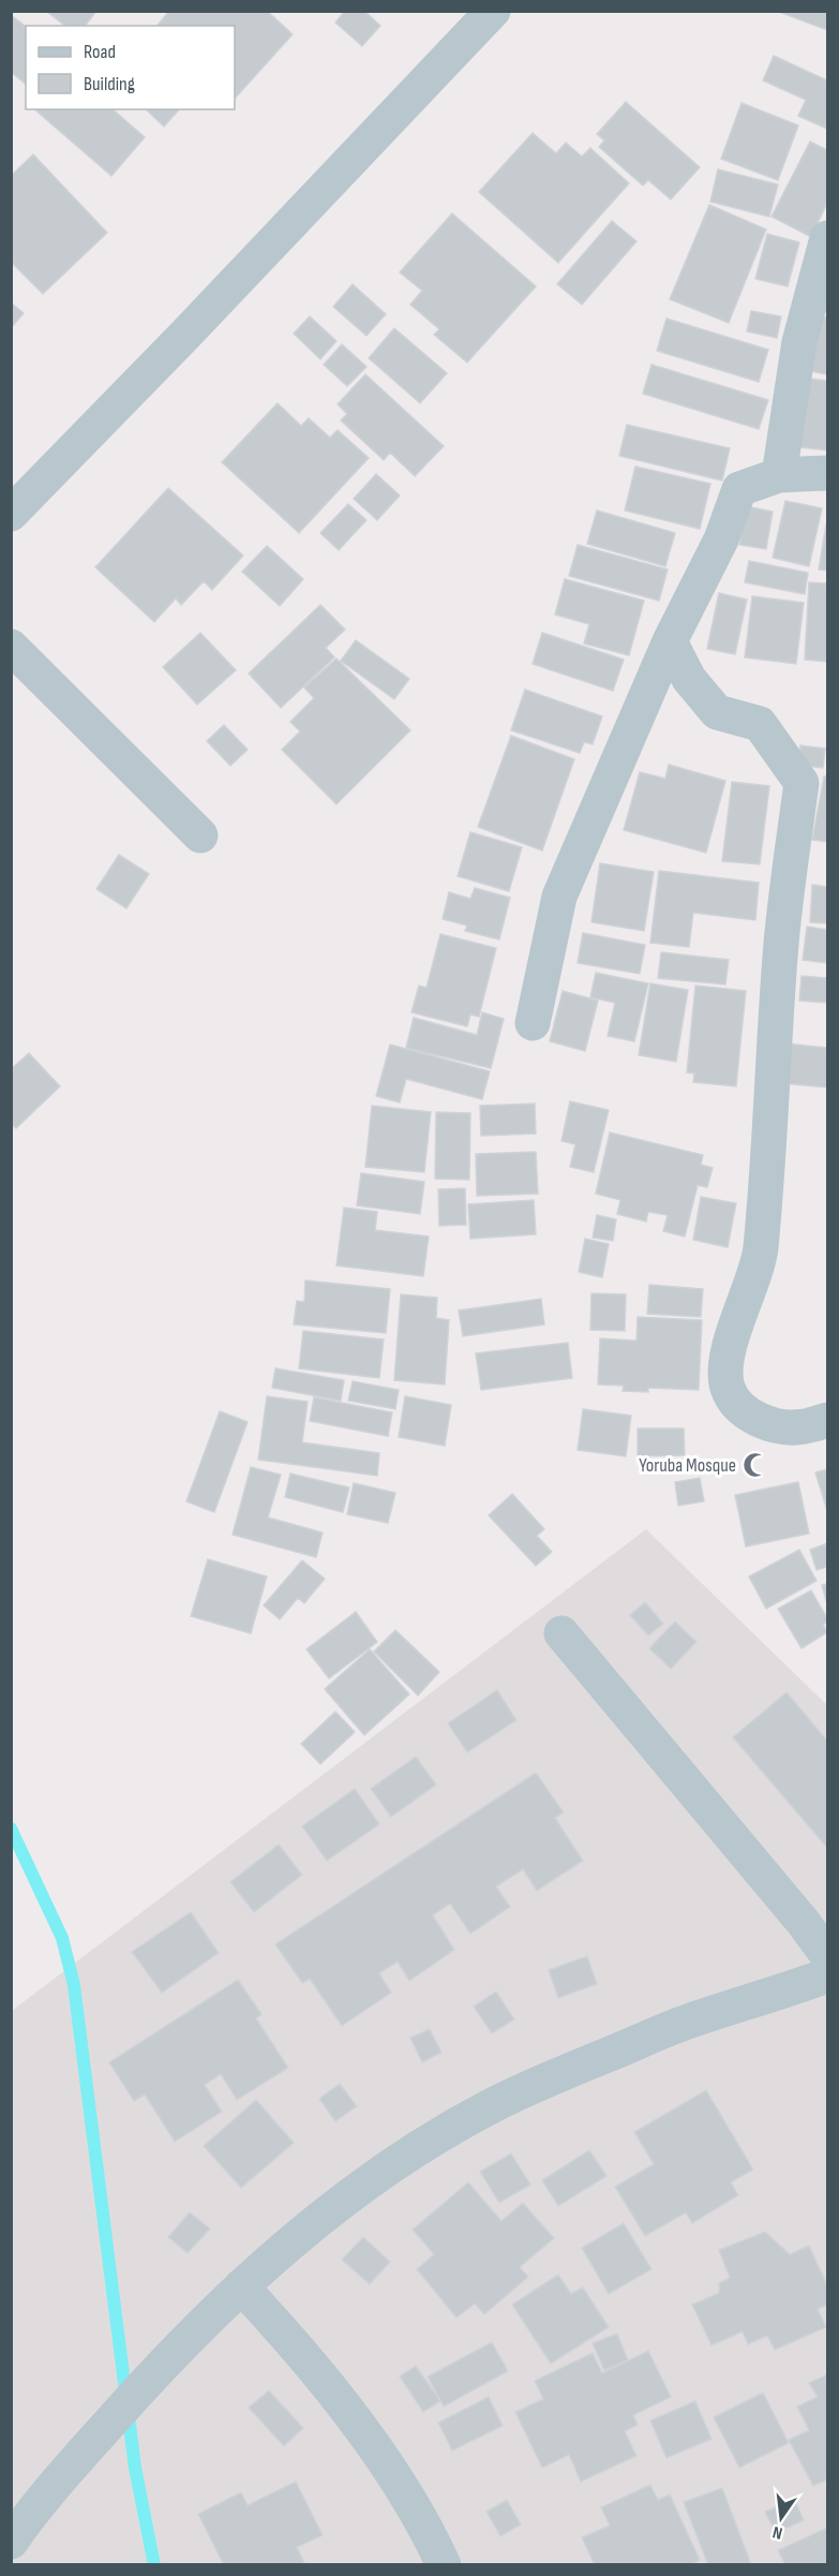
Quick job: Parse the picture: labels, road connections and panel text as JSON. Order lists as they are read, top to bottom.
{
  "places": {
    "mosque": ["Yoruba Mosque"]
  },
  "legend": ["Road", "Building"],
  "north": "bottom"
}
